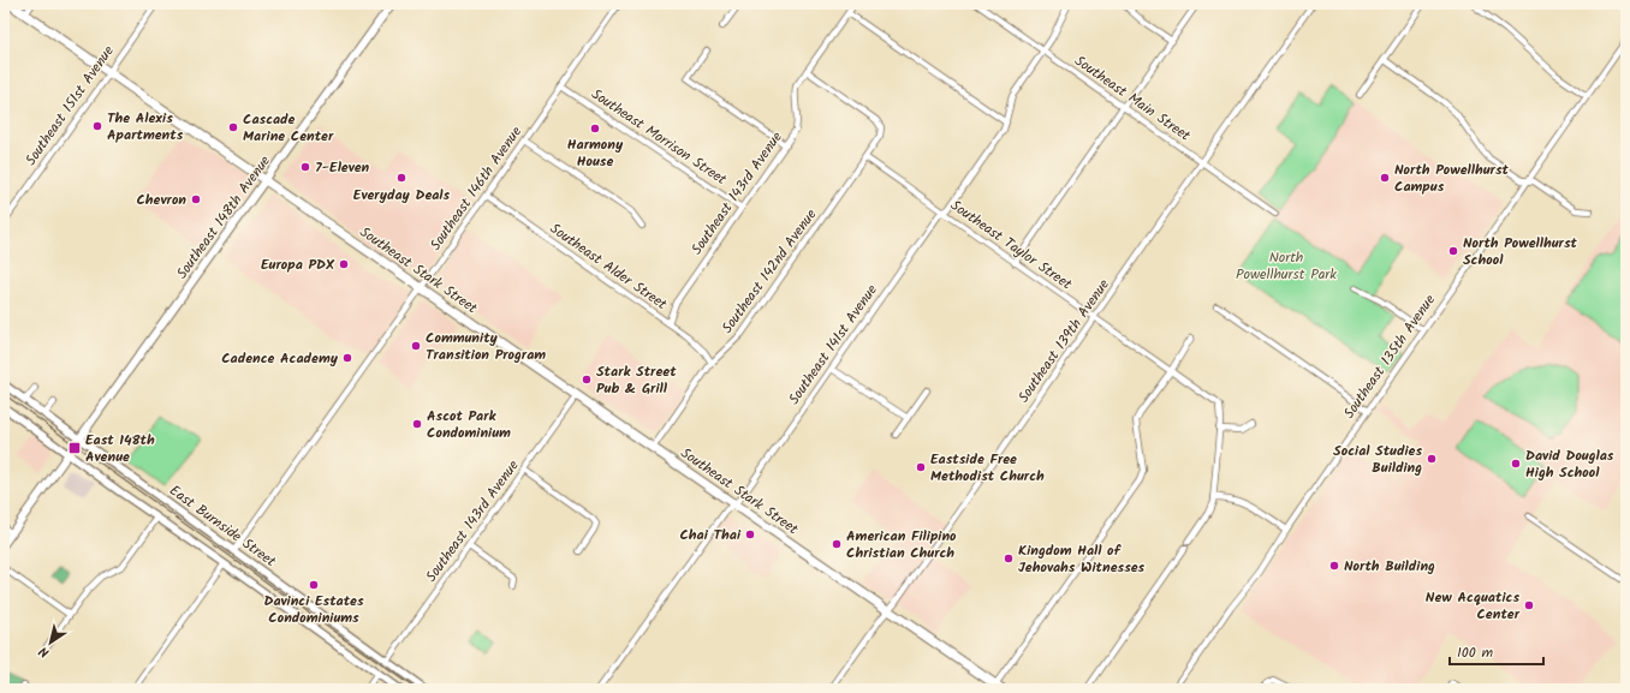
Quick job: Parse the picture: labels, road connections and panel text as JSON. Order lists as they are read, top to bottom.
{
  "streets": {
    "main road": ["Southeast 148th Avenue", "Southeast Stark Street"],
    "street": [
      "Southeast Main Street",
      "Southeast 151st Avenue",
      "Southeast Morrison Street",
      "Southeast 146th Avenue",
      "Southeast 143rd Avenue",
      "Southeast Taylor Street",
      "Southeast Alder Street",
      "Southeast 142nd Avenue",
      "Southeast 139th Avenue",
      "Southeast 141st Avenue",
      "Southeast 135th Avenue",
      "East Burnside Street"
    ]
  },
  "crossings": [
    ["Southeast Main Street", "Southeast 139th Avenue"],
    ["Southeast Main Street", "Southeast 141st Avenue"],
    ["Southeast 151st Avenue", "Southeast Stark Street"],
    ["Southeast Morrison Street", "Southeast 146th Avenue"],
    ["Southeast Morrison Street", "Southeast 143rd Avenue"],
    ["Southeast 146th Avenue", "Southeast Alder Street"],
    ["Southeast 146th Avenue", "Southeast Stark Street"],
    ["Southeast 146th Avenue", "East Burnside Street"],
    ["Southeast 143rd Avenue", "Southeast Alder Street"],
    ["Southeast 143rd Avenue", "Southeast Stark Street"],
    ["Southeast 143rd Avenue", "Southeast 142nd Avenue"],
    ["Southeast 143rd Avenue", "East Burnside Street"],
    ["Southeast 148th Avenue", "Southeast Stark Street"],
    ["Southeast 148th Avenue", "East Burnside Street"],
    ["Southeast Taylor Street", "Southeast 142nd Avenue"],
    ["Southeast Taylor Street", "Southeast 139th Avenue"],
    ["Southeast Taylor Street", "Southeast 141st Avenue"],
    ["Southeast Alder Street", "Southeast 142nd Avenue"],
    ["Southeast Stark Street", "Southeast 142nd Avenue"],
    ["Southeast Stark Street", "Southeast 139th Avenue"],
    ["Southeast Stark Street", "Southeast 141st Avenue"]
  ],
  "parks": ["North Powellhurst Park"],
  "places": {
    "other": [
      "The Alexis Apartments",
      "Cascade Marine Center",
      "Harmony House",
      "7-Eleven",
      "Everyday Deals",
      "North Powellhurst Campus",
      "Chevron",
      "North Powellhurst School",
      "Europa PDX",
      "Community Transition Program",
      "Cadence Academy",
      "Stark Street Pub & Grill",
      "Ascot Park Condominium",
      "Social Studies Building",
      "David Douglas High School",
      "Eastside Free Methodist Church",
      "Chai Thai",
      "American Filipino Christian Church",
      "Kingdom Hall of Jehovahs Witnesses",
      "North Building",
      "Davinci Estates Condominiums",
      "New Acquatics Center"
    ],
    "transit": ["East 148th Avenue"]
  },
  "scale_bar": "100 m",
  "north": "bottom left"
}
